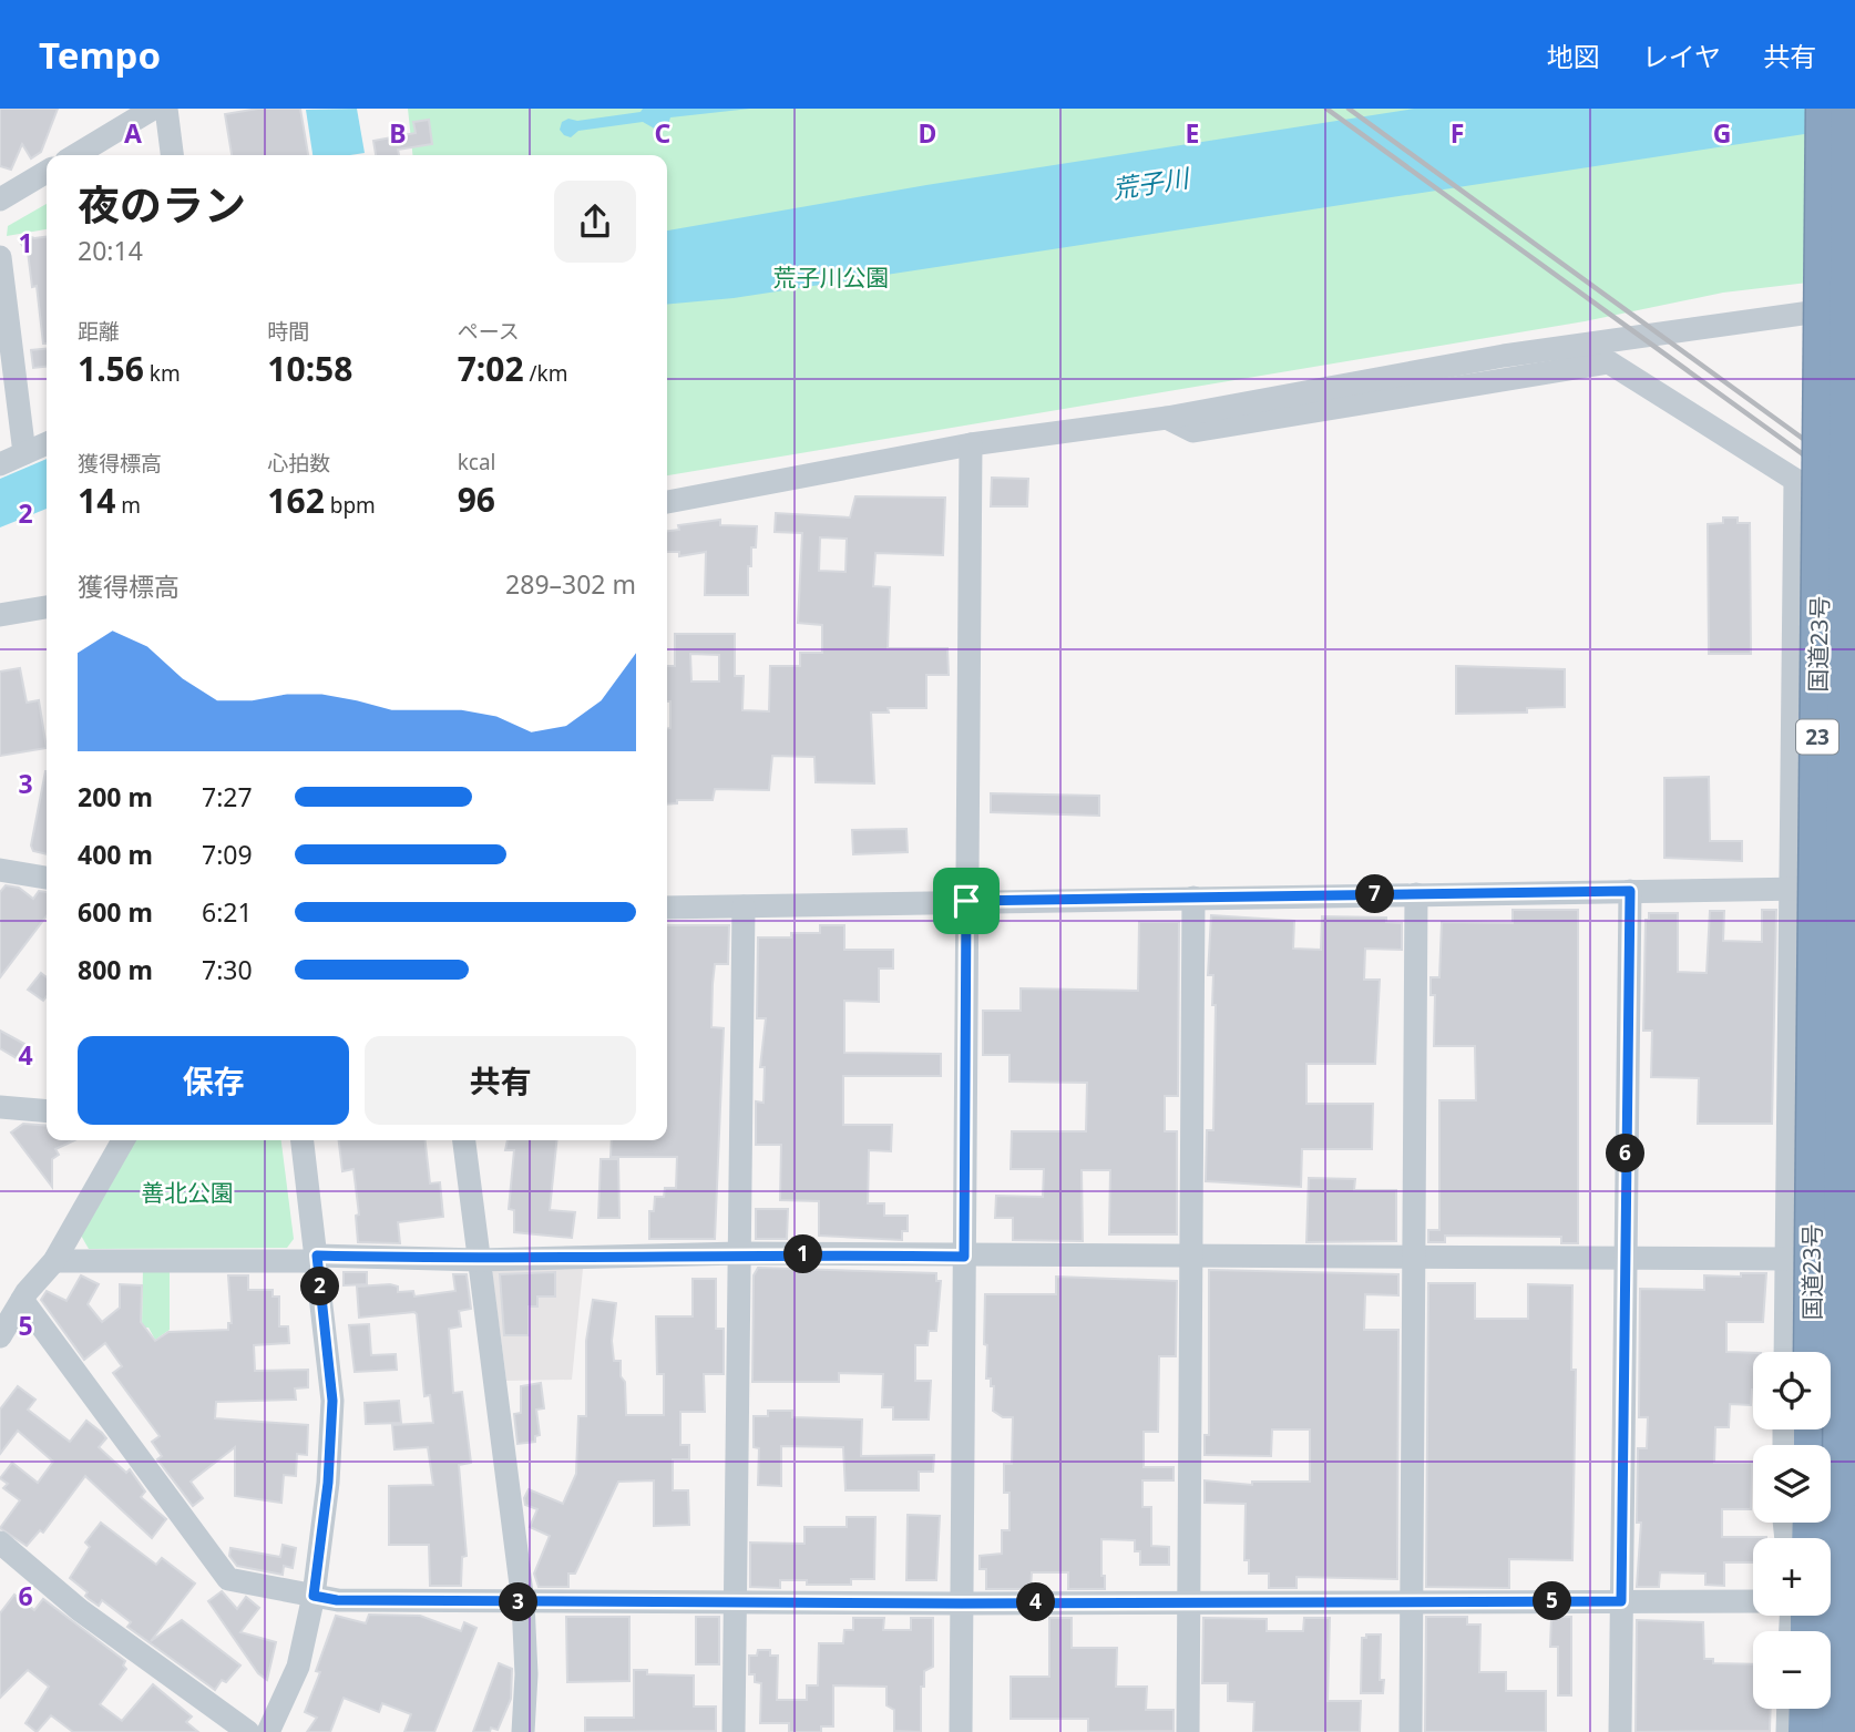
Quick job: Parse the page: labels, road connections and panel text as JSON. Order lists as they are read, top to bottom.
{
  "streets": {
    "highway": ["国道23号", "23"]
  },
  "water": ["荒子川"],
  "parks": ["荒子川公園", "善北公園"],
  "page": {
    "header": "Tempo",
    "nav": ["地図", "レイヤ", "共有"],
    "heading": ["夜のラン", "20:14"],
    "stats": [
      ["距離", "1.56 km"],
      ["時間", "10:58"],
      ["ペース", "7:02 /km"],
      ["獲得標高", "14 m"],
      ["心拍数", "162 bpm"],
      ["kcal", "96"]
    ],
    "chart": ["獲得標高", "289–302 m"],
    "list": [
      {
        "name": "200 m",
        "note": "7:27"
      },
      {
        "name": "400 m",
        "note": "7:09"
      },
      {
        "name": "600 m",
        "note": "6:21"
      },
      {
        "name": "800 m",
        "note": "7:30"
      }
    ],
    "pins": [
      "7",
      "6",
      "1",
      "2",
      "5",
      "3",
      "4"
    ],
    "buttons": ["保存", "共有"],
    "map_buttons": ["+", "−"]
  },
  "grid": {
    "columns": [
      "A",
      "B",
      "C",
      "D",
      "E",
      "F",
      "G"
    ],
    "rows": [
      "1",
      "2",
      "3",
      "4",
      "5",
      "6"
    ]
  }
}
